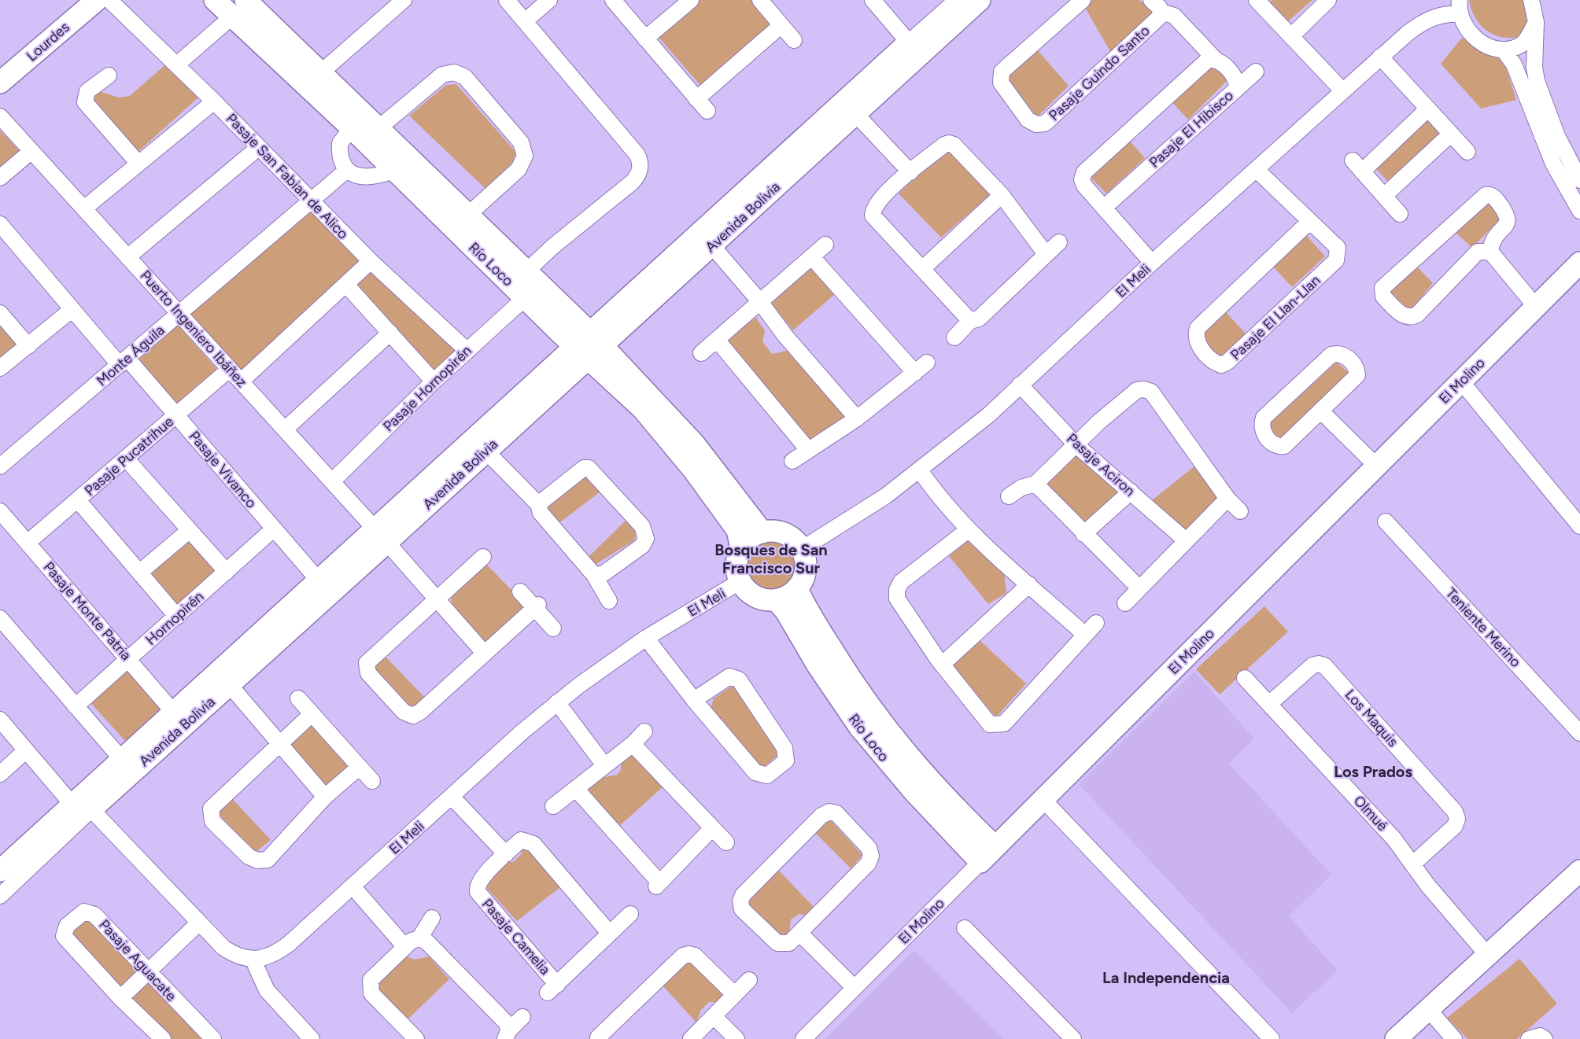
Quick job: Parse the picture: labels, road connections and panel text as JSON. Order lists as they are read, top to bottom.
{
  "streets": {
    "street": [
      "Lourdes",
      "Pasaje Guindo Santo",
      "Pasaje El Hibisco",
      "Pasaje San Fabian de Alico",
      "Avenida Bolivia",
      "Río Loco",
      "El Meli",
      "Pasaje El Llan-Llan",
      "Puerto Ingeniero Ibáñez",
      "Monte Águila",
      "El Molino",
      "Pasaje Hornopirén",
      "Pasaje Pucatrihue",
      "Pasaje Aciron",
      "Pasaje Vivanco",
      "Pasaje Monte Patria",
      "Hornopirén",
      "Teniente Merino",
      "Los Maquis",
      "Olmué",
      "Pasaje Camelia",
      "Pasaje Aguacate"
    ]
  },
  "crossings": [
    ["Lourdes", "Pasaje San Fabian de Alico"],
    ["Pasaje Guindo Santo", "Pasaje El Hibisco"],
    ["Pasaje San Fabian de Alico", "Monte Águila"],
    ["Pasaje San Fabian de Alico", "Pasaje Hornopirén"],
    ["Avenida Bolivia", "Río Loco"],
    ["Avenida Bolivia", "El Meli"],
    ["Avenida Bolivia", "Puerto Ingeniero Ibáñez"],
    ["Avenida Bolivia", "Pasaje Vivanco"],
    ["Avenida Bolivia", "Pasaje Monte Patria"],
    ["Río Loco", "El Meli"],
    ["Río Loco", "El Molino"],
    ["Río Loco", "Pasaje Hornopirén"],
    ["El Meli", "Pasaje Aciron"],
    ["Puerto Ingeniero Ibáñez", "Monte Águila"],
    ["Puerto Ingeniero Ibáñez", "Pasaje Hornopirén"],
    ["Puerto Ingeniero Ibáñez", "Pasaje Pucatrihue"],
    ["Monte Águila", "Pasaje Vivanco"],
    ["Pasaje Pucatrihue", "Pasaje Vivanco"],
    ["Pasaje Pucatrihue", "Pasaje Monte Patria"],
    ["Pasaje Vivanco", "Hornopirén"],
    ["Pasaje Monte Patria", "Hornopirén"],
    ["Los Maquis", "Olmué"]
  ],
  "districts": ["Bosques de San Francisco Sur", "Los Prados", "La Independencia"]
}
